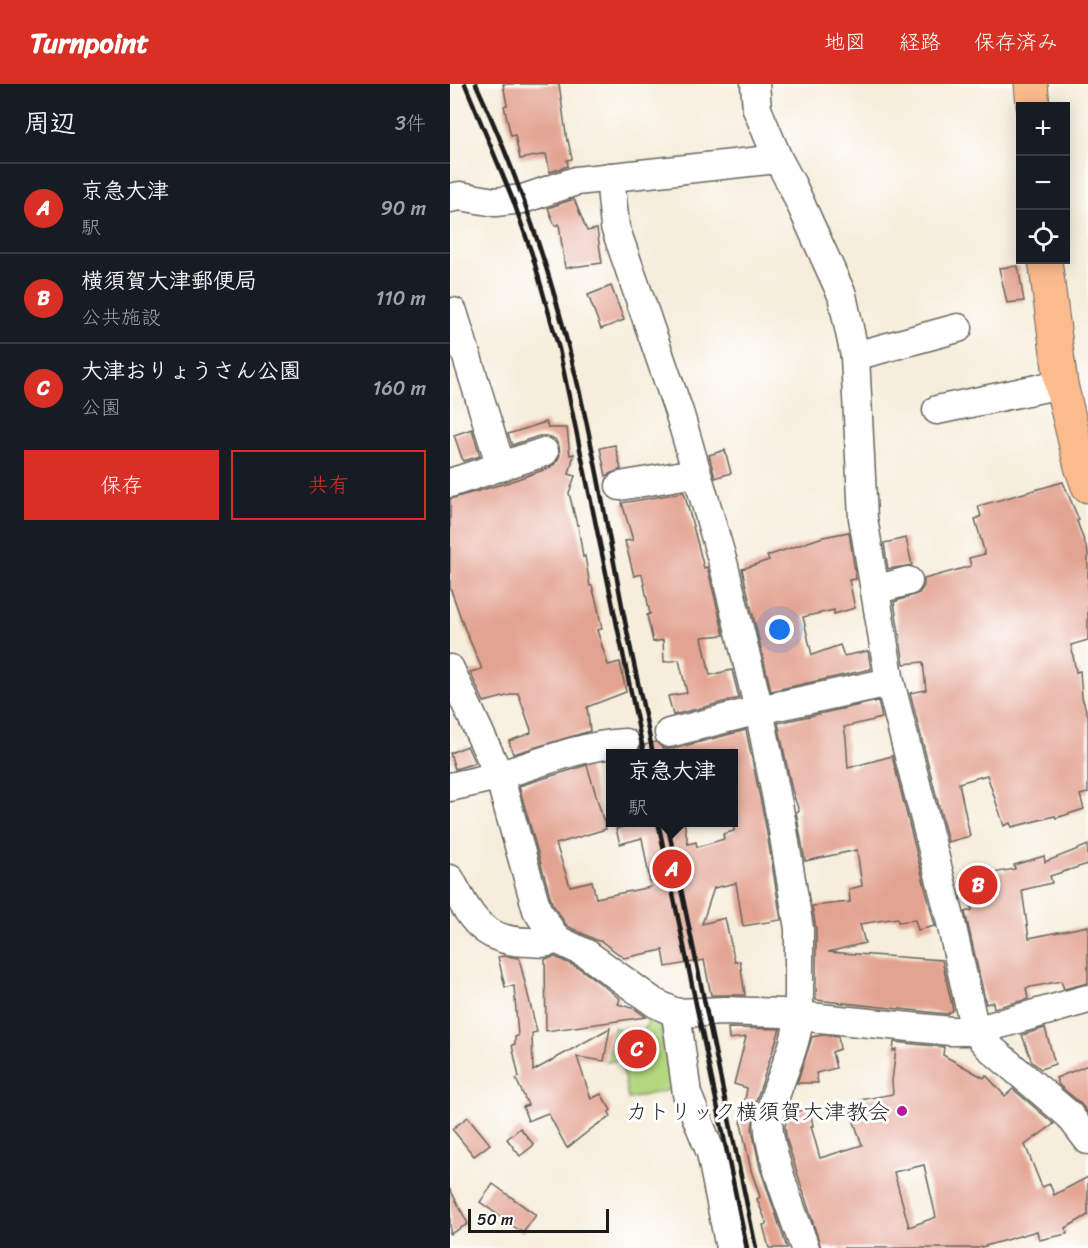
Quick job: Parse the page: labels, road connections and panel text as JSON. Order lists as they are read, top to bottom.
{
  "places": ["カトリック横須賀大津教会"],
  "scale_bar": "50 m",
  "page": {
    "header": "Turnpoint",
    "nav": ["地図", "経路", "保存済み"],
    "heading": ["周辺", "3件"],
    "map_buttons": ["+", "−"],
    "list": [
      {
        "mark": "A",
        "name": "京急大津",
        "note": "駅",
        "value": "90 m"
      },
      {
        "mark": "B",
        "name": "横須賀大津郵便局",
        "note": "公共施設",
        "value": "110 m"
      },
      {
        "mark": "C",
        "name": "大津おりょうさん公園",
        "note": "公園",
        "value": "160 m"
      }
    ],
    "buttons": ["保存", "共有"],
    "popup": ["京急大津", "駅"],
    "pins": ["A", "B", "C"],
    "scale": "50 m"
  }
}
